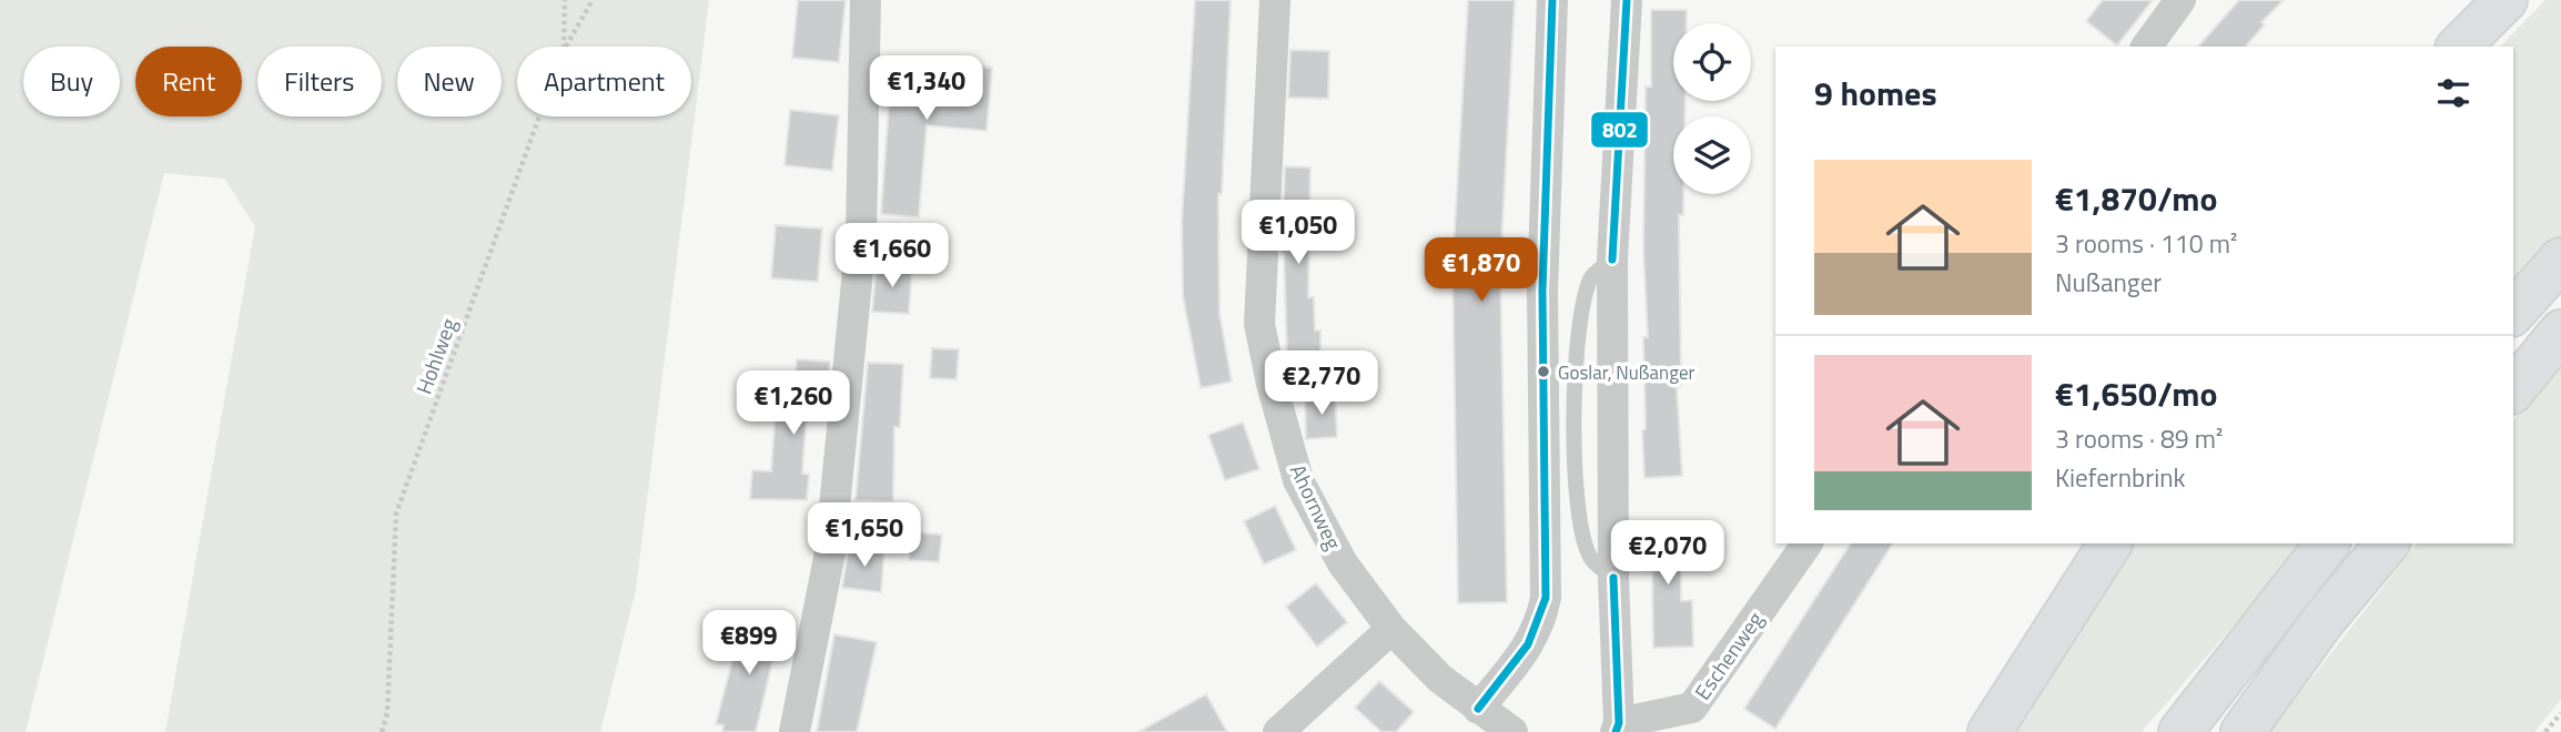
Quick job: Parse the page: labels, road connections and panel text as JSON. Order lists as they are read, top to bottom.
{
  "streets": {
    "street": ["Ahornweg", "Eschenweg"],
    "path": ["Hohlweg"]
  },
  "places": ["Goslar, Nußanger"],
  "lines": ["transit line 802"],
  "page": {
    "chip": [
      "Buy",
      "Rent",
      "Filters",
      "New",
      "Apartment"
    ],
    "heading": "9 homes",
    "price": [
      "€1,340",
      "€1,050",
      "€1,660",
      "€1,870",
      "€2,770",
      "€1,260",
      "€1,650",
      "€2,070",
      "€899"
    ],
    "list": [
      {
        "name": "€1,870/mo",
        "note": "3 rooms · 110 m² · Nußanger"
      },
      {
        "name": "€1,650/mo",
        "note": "3 rooms · 89 m² · Kiefernbrink"
      }
    ]
  }
}
